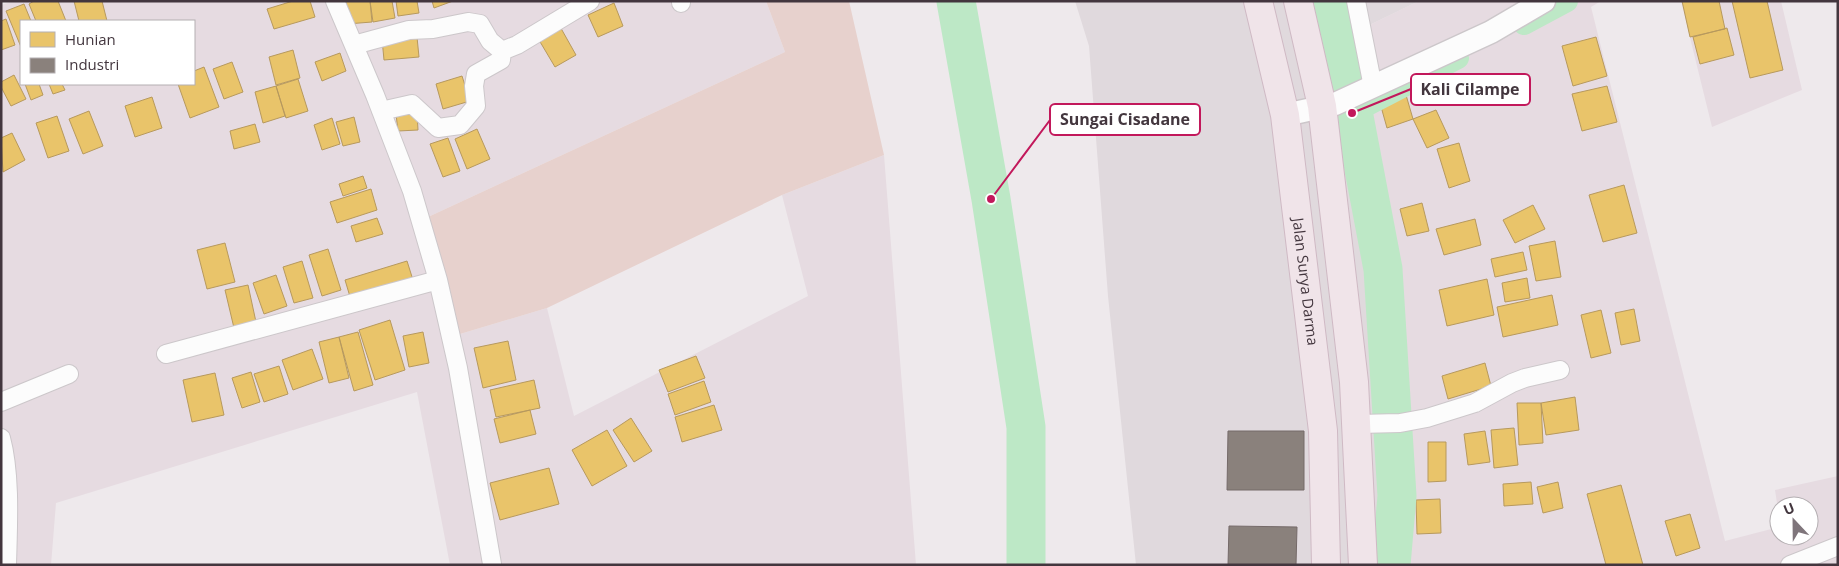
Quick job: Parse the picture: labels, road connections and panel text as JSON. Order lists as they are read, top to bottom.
{
  "streets": {
    "main road": ["Jalan Surya Darma"]
  },
  "places": ["Kali Cilampe", "Sungai Cisadane"],
  "legend": ["Hunian", "Industri"],
  "north": "top"
}
